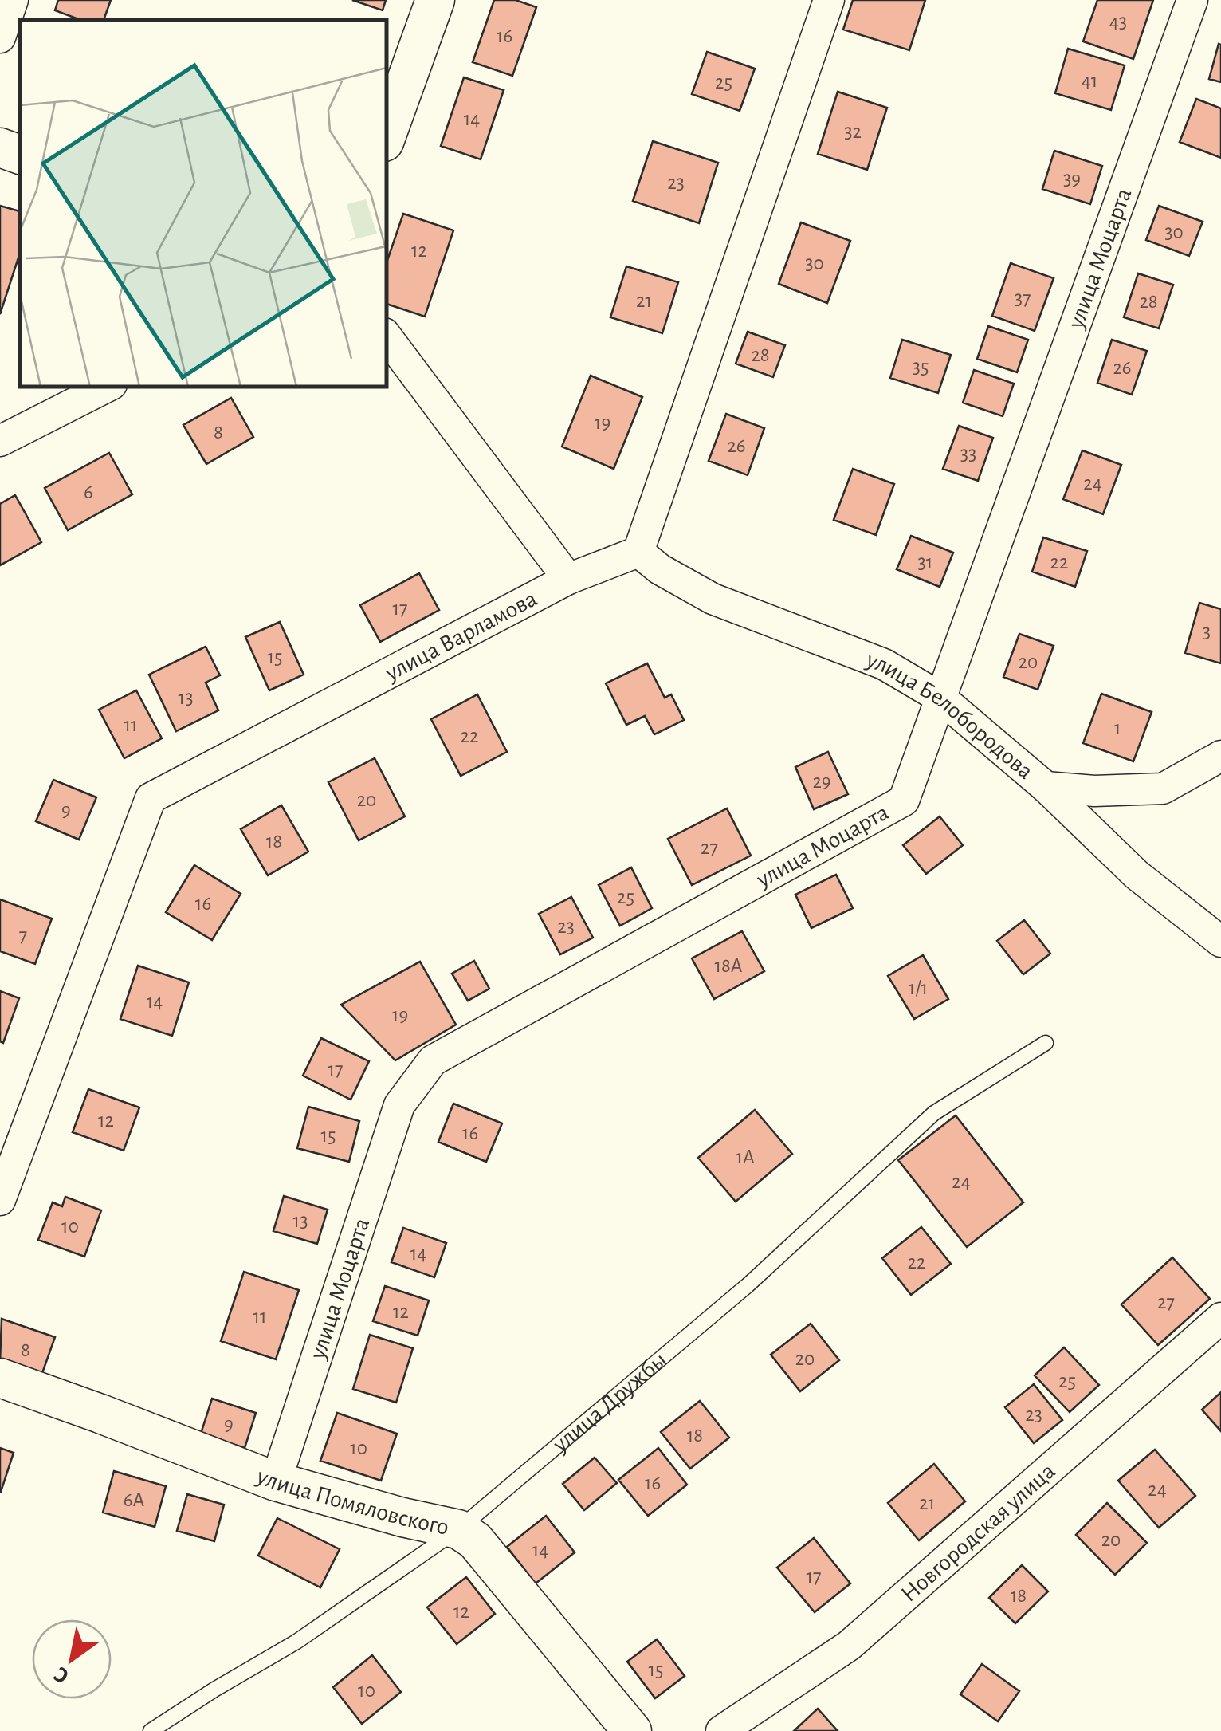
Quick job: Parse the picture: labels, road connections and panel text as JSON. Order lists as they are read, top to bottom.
{
  "streets": {
    "street": [
      "улица Моцарта",
      "улица Варламова",
      "улица Белобородова",
      "улица Помяловского",
      "Новгородская улица"
    ],
    "lane": ["улица Дружбы"]
  },
  "crossings": [
    ["улица Моцарта", "улица Белобородова"],
    ["улица Моцарта", "улица Помяловского"],
    ["улица Варламова", "улица Белобородова"],
    ["улица Дружбы", "улица Помяловского"]
  ],
  "house_numbers": [
    "43",
    "16",
    "41",
    "25",
    "14",
    "32",
    "39",
    "23",
    "30",
    "12",
    "30",
    "37",
    "21",
    "28",
    "28",
    "35",
    "26",
    "19",
    "8",
    "26",
    "33",
    "24",
    "6",
    "31",
    "22",
    "17",
    "3",
    "15",
    "20",
    "13",
    "11",
    "1",
    "22",
    "29",
    "20",
    "9",
    "18",
    "27",
    "25",
    "16",
    "23",
    "7",
    "18А",
    "1/1",
    "14",
    "19",
    "17",
    "12",
    "16",
    "15",
    "1А",
    "24",
    "13",
    "10",
    "14",
    "22",
    "27",
    "12",
    "11",
    "8",
    "20",
    "25",
    "23",
    "9",
    "18",
    "10",
    "16",
    "24",
    "6А",
    "21",
    "20",
    "14",
    "17",
    "18",
    "12",
    "15",
    "10"
  ],
  "north": "bottom left"
}
